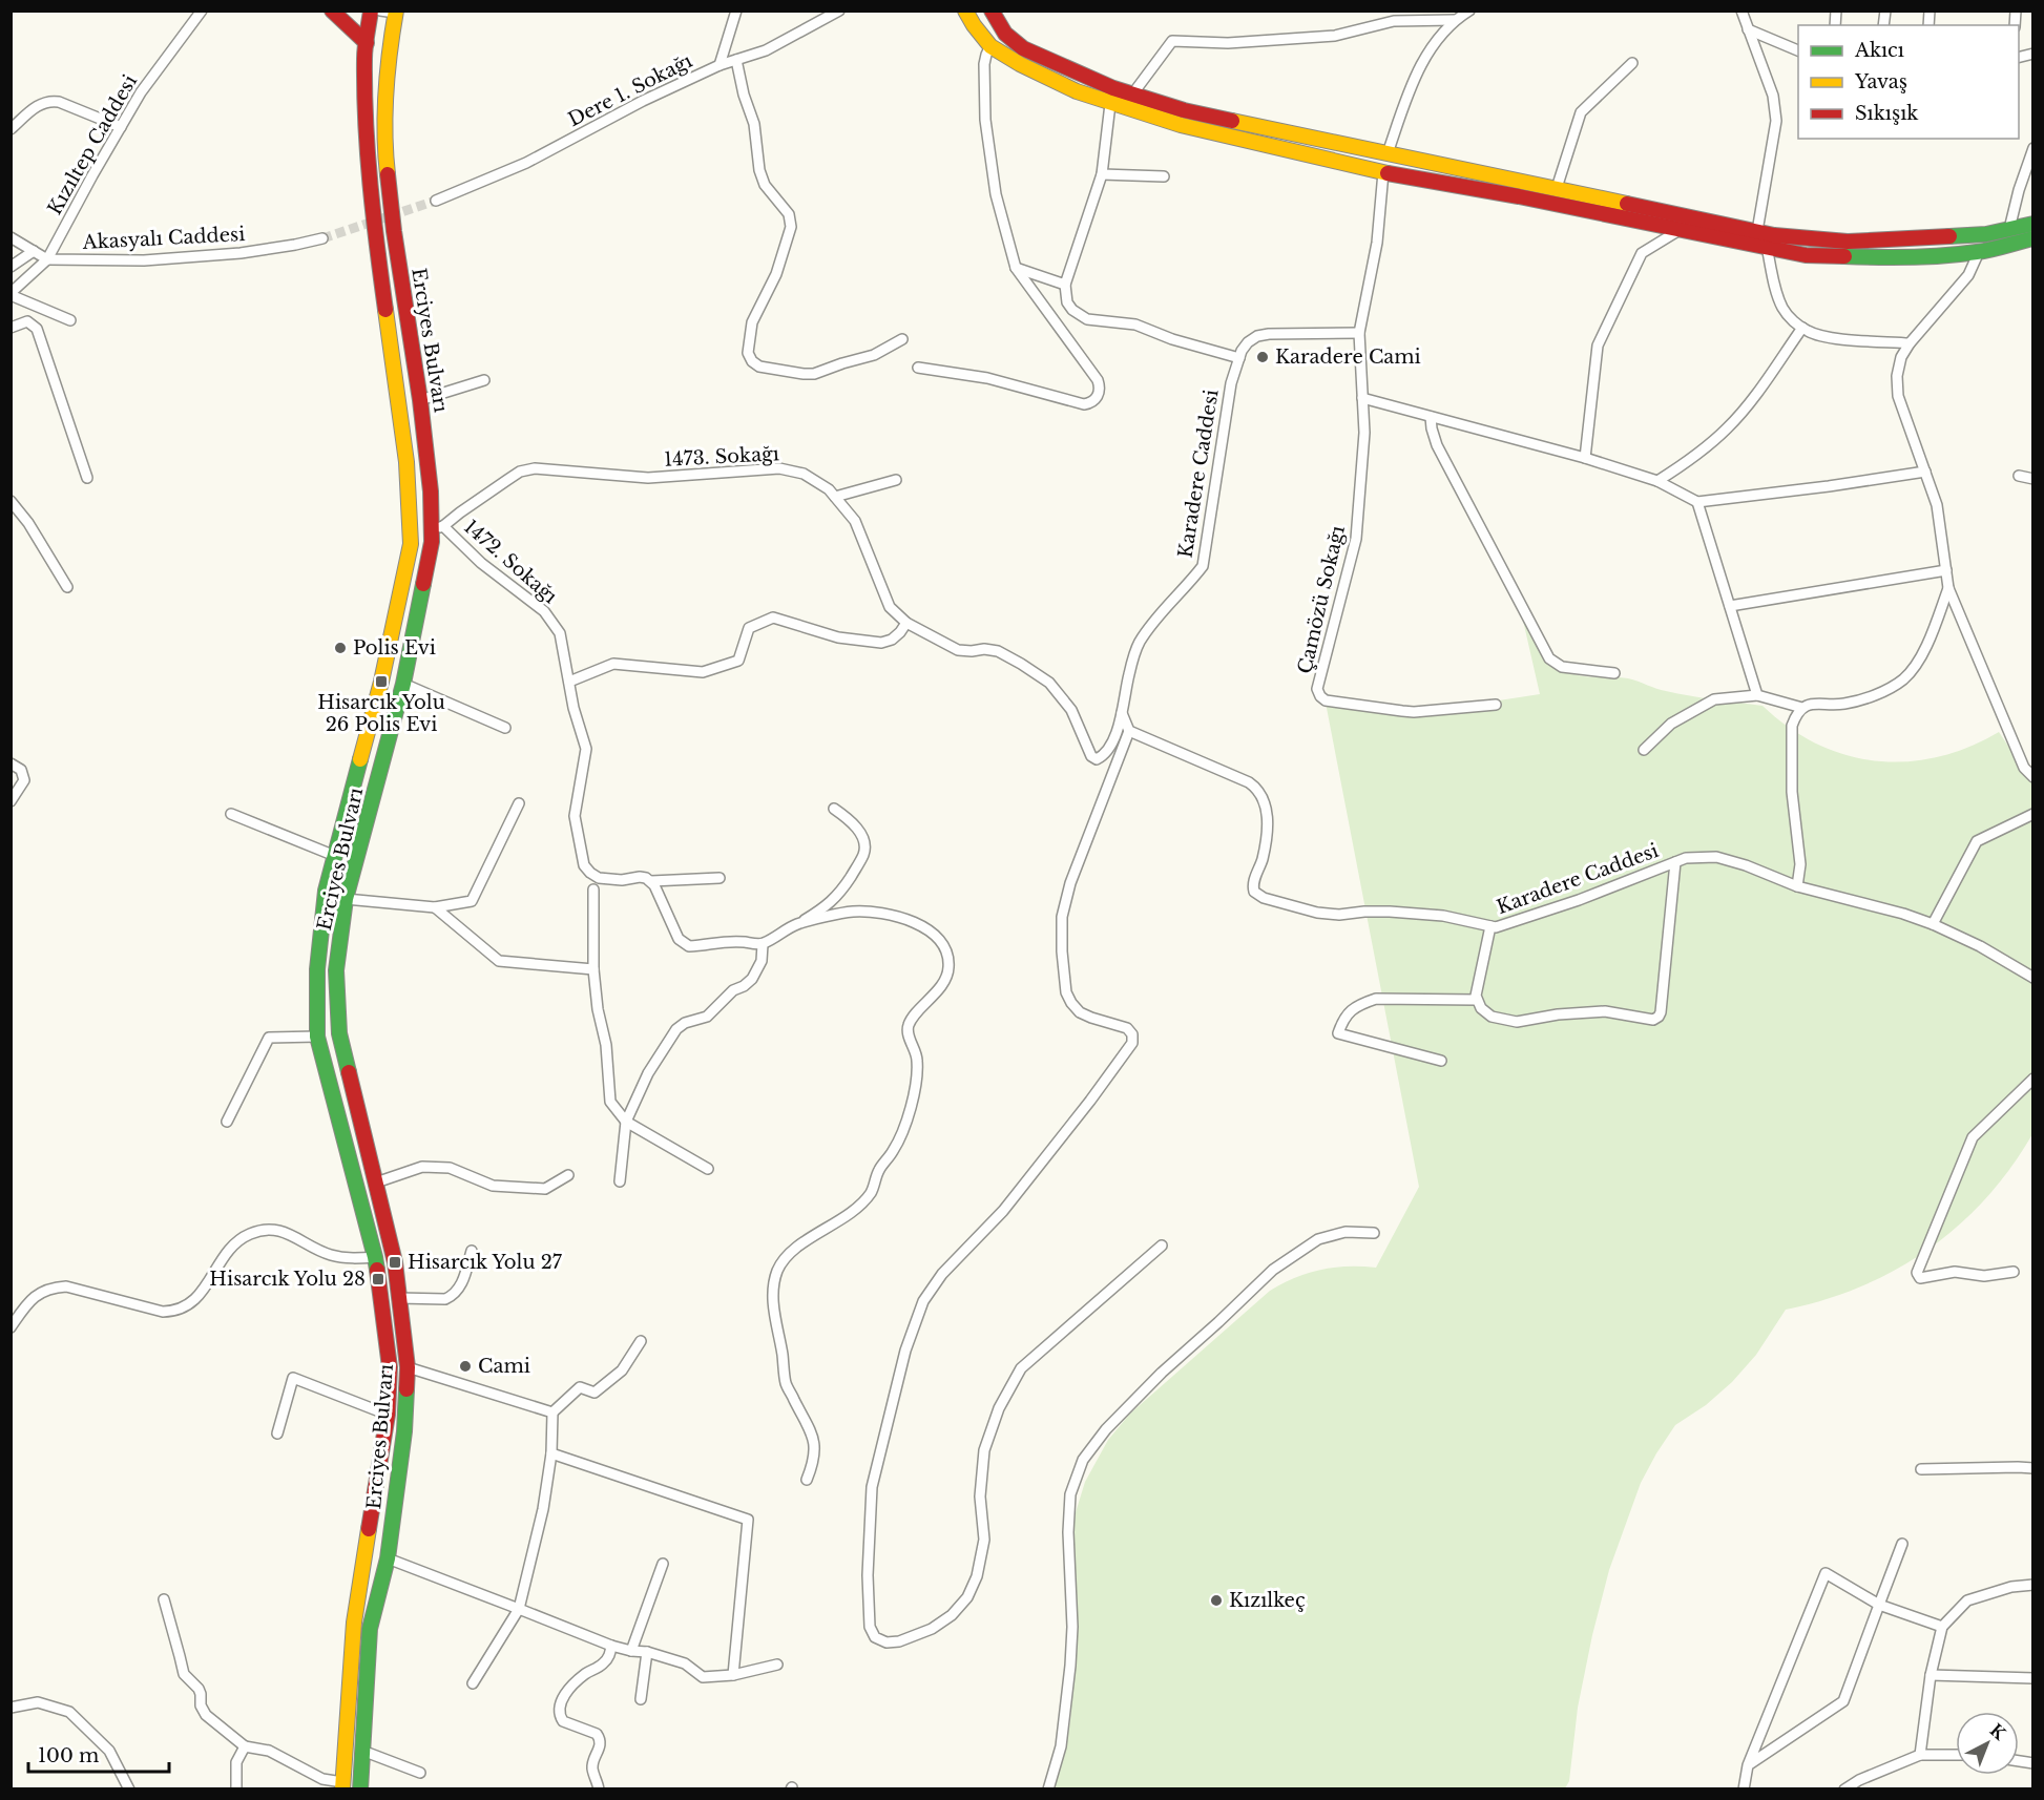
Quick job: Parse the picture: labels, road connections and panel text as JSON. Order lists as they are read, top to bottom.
{
  "streets": {
    "main road": ["Erciyes Bulvarı"],
    "street": [
      "Dere 1. Sokağı",
      "Kızıltep Caddesi",
      "Akasyalı Caddesi",
      "1473. Sokağı",
      "Karadere Caddesi",
      "1472. Sokağı",
      "Çamözü Sokağı"
    ]
  },
  "crossings": [
    ["Kızıltep Caddesi", "Akasyalı Caddesi"],
    ["Erciyes Bulvarı", "1473. Sokağı"],
    ["Erciyes Bulvarı", "1472. Sokağı"],
    ["1473. Sokağı", "Karadere Caddesi"],
    ["1473. Sokağı", "1472. Sokağı"],
    ["Karadere Caddesi", "Çamözü Sokağı"]
  ],
  "places": {
    "other": [
      "Karadere Cami",
      "Polis Evi",
      "Cami",
      "Kızılkeç"
    ],
    "transit": ["Hisarcık Yolu 26 Polis Evi", "Hisarcık Yolu 27", "Hisarcık Yolu 28"]
  },
  "legend": ["Akıcı", "Yavaş", "Sıkışık"],
  "scale_bar": "100 m",
  "north": "top right"
}
